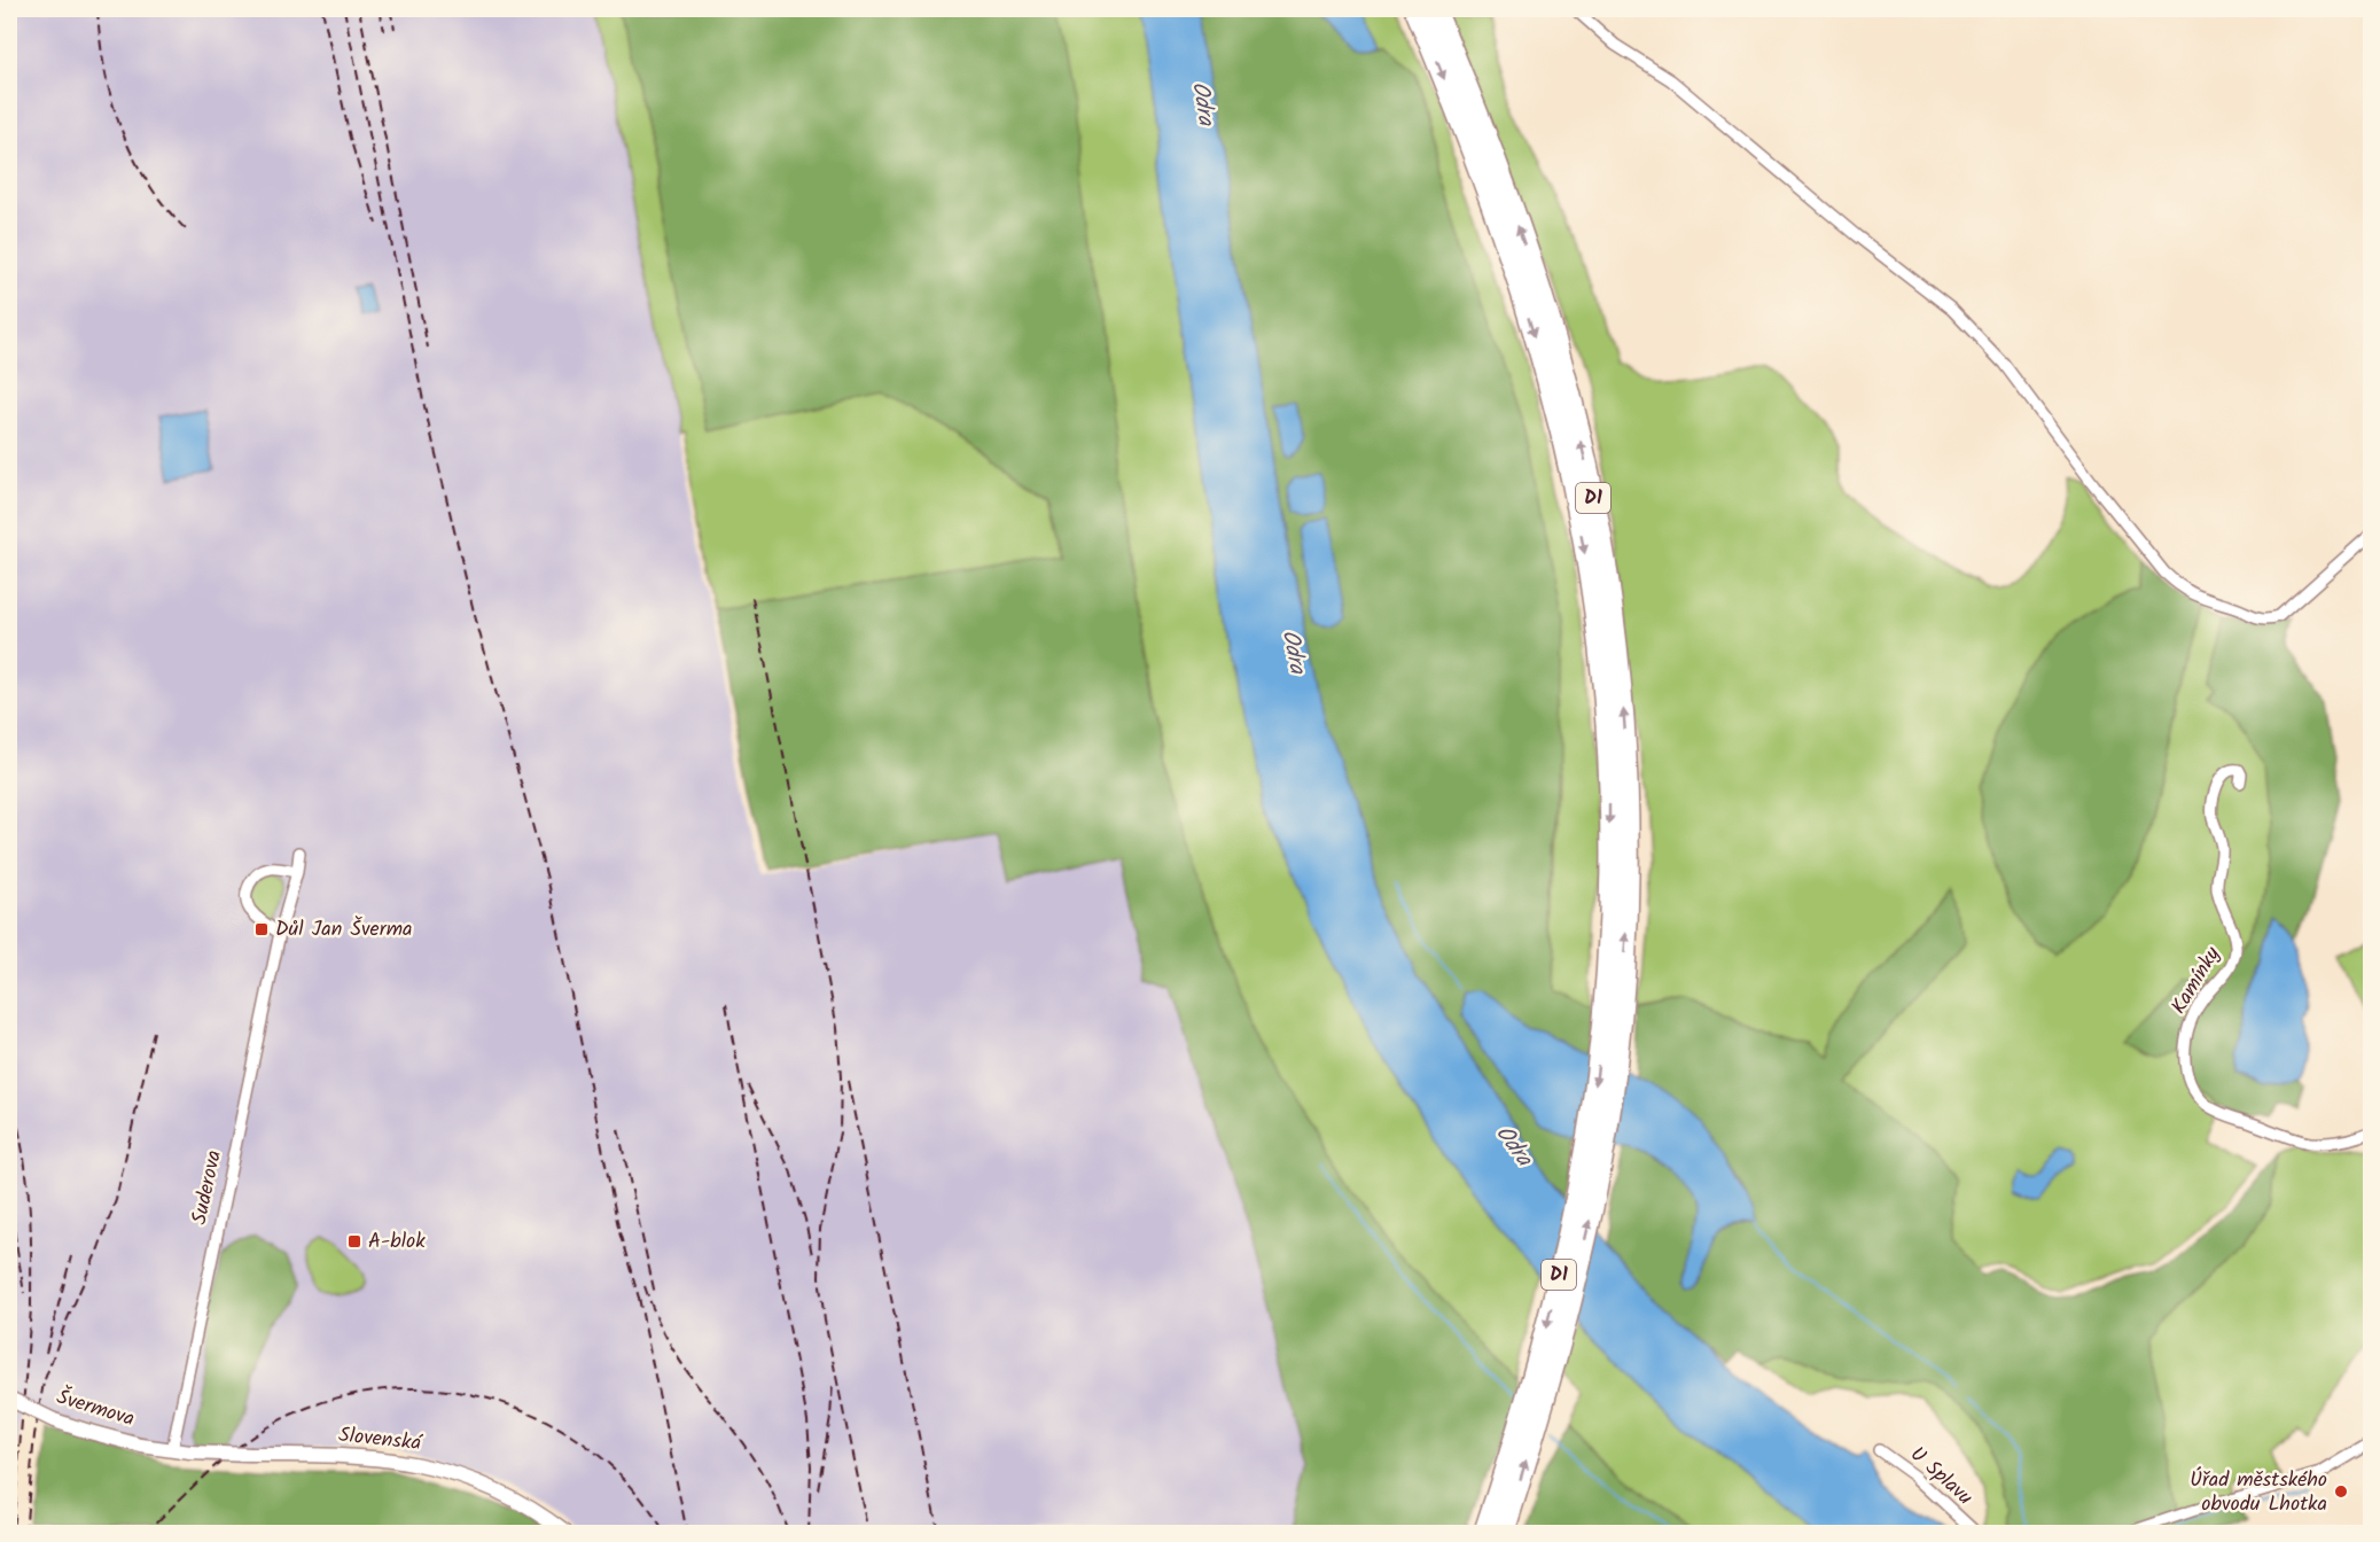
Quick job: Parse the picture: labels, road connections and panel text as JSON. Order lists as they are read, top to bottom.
{
  "streets": {
    "highway": ["D1"],
    "street": [
      "Kamínky",
      "Suderova",
      "Švermova",
      "Slovenská",
      "U Splavu"
    ]
  },
  "crossings": [
    ["Suderova", "Švermova"],
    ["Suderova", "Slovenská"],
    ["Švermova", "Slovenská"]
  ],
  "water": ["Odra"],
  "places": {
    "transit": ["Důl Jan Šverma", "A-blok"],
    "other": ["Úřad městského obvodu Lhotka"]
  }
}
